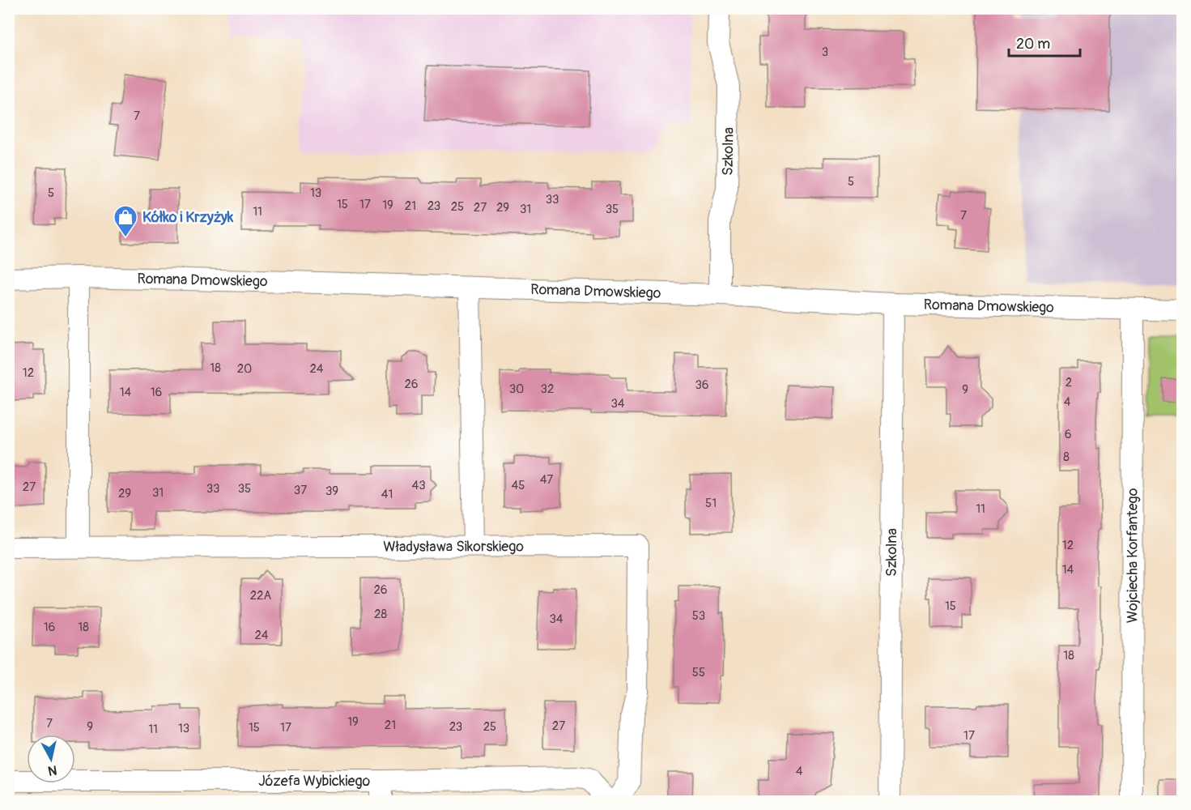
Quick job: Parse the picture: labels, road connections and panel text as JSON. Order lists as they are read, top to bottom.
{
  "streets": {
    "street": [
      "Szkolna",
      "Romana Dmowskiego",
      "Władysława Sikorskiego",
      "Wojciecha Korfantego",
      "Józefa Wybickiego"
    ]
  },
  "crossings": [
    ["Szkolna", "Romana Dmowskiego"],
    ["Romana Dmowskiego", "Wojciecha Korfantego"]
  ],
  "places": {
    "shop": ["Kółko i Krzyżyk"]
  },
  "house_numbers": [
    "3",
    "7",
    "5",
    "5",
    "13",
    "33",
    "15",
    "17",
    "19",
    "21",
    "23",
    "25",
    "27",
    "29",
    "31",
    "35",
    "11",
    "7",
    "18",
    "20",
    "24",
    "12",
    "2",
    "26",
    "36",
    "30",
    "32",
    "9",
    "14",
    "16",
    "4",
    "34",
    "6",
    "8",
    "47",
    "43",
    "45",
    "27",
    "33",
    "35",
    "37",
    "39",
    "31",
    "29",
    "41",
    "51",
    "11",
    "12",
    "14",
    "26",
    "22A",
    "15",
    "28",
    "53",
    "34",
    "16",
    "18",
    "24",
    "18",
    "55",
    "19",
    "7",
    "21",
    "27",
    "9",
    "23",
    "25",
    "15",
    "17",
    "13",
    "11",
    "17",
    "4"
  ],
  "scale_bar": "20 m",
  "north": "bottom"
}
